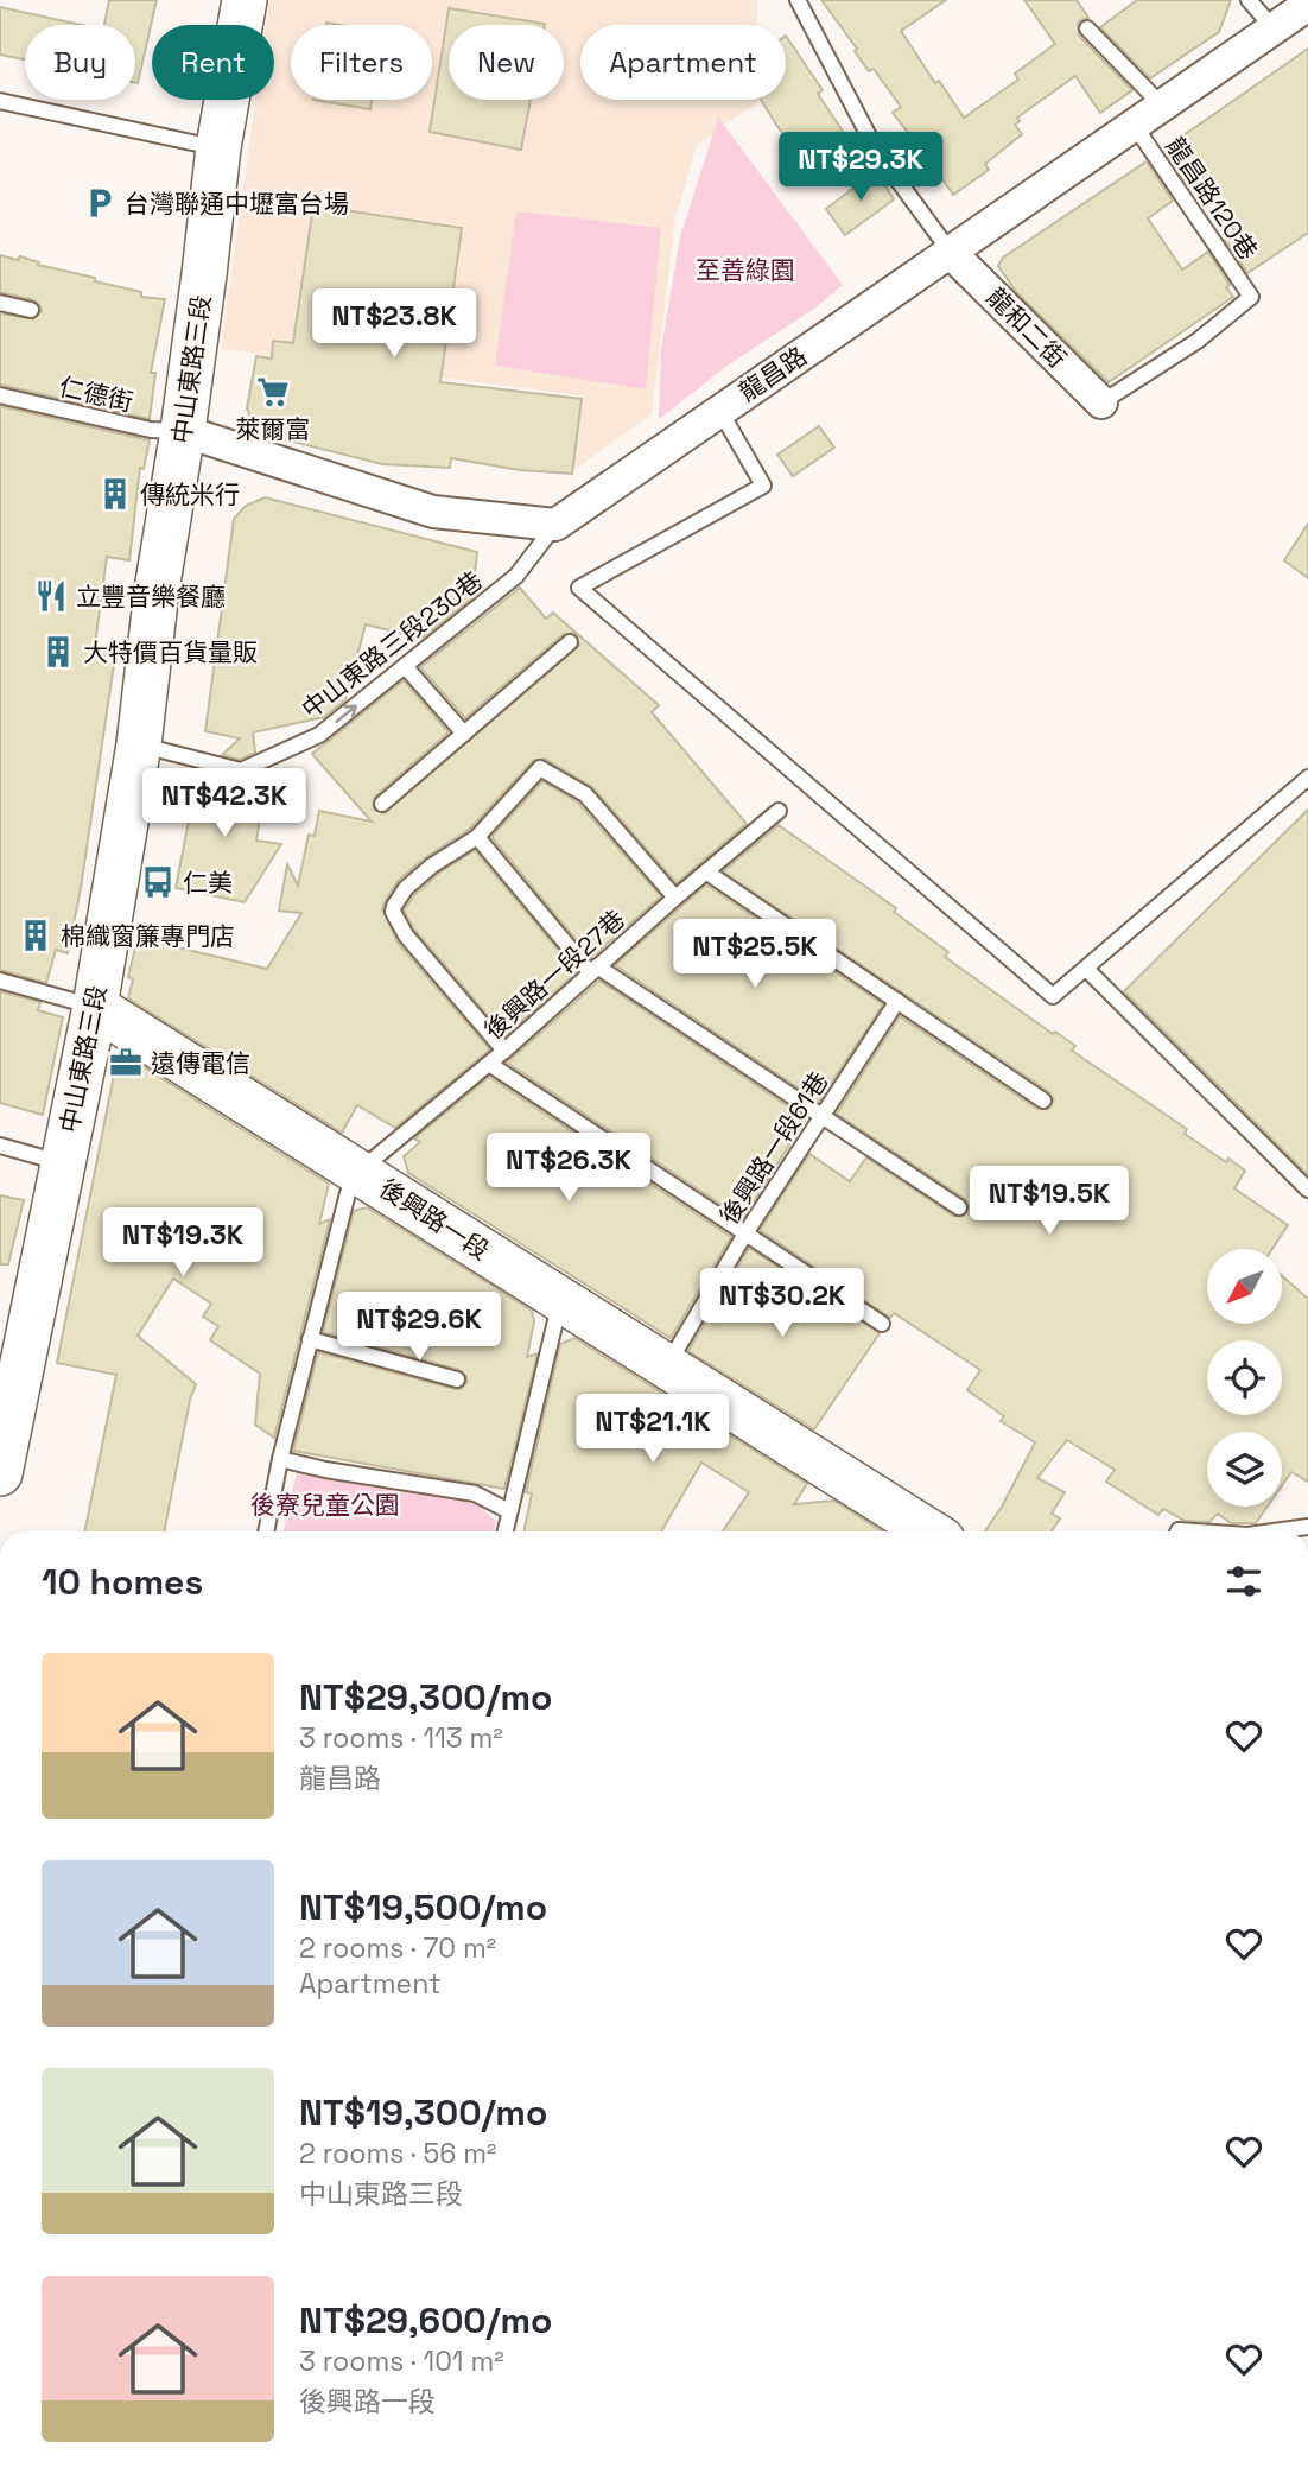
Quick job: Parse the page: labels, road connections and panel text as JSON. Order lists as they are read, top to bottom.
{
  "streets": {
    "main road": ["中山東路三段", "後興路一段"],
    "street": ["龍和二街", "龍昌路"],
    "lane": [
      "龍昌路120巷",
      "仁德街",
      "中山東路三段230巷",
      "後興路一段27巷",
      "後興路一段61巷"
    ]
  },
  "crossings": [
    ["龍昌路120巷", "龍和二街"],
    ["龍昌路120巷", "龍昌路"],
    ["龍和二街", "龍昌路"],
    ["中山東路三段", "仁德街"],
    ["中山東路三段", "中山東路三段230巷"],
    ["中山東路三段", "後興路一段"],
    ["龍昌路", "中山東路三段230巷"],
    ["後興路一段27巷", "後興路一段"],
    ["後興路一段61巷", "後興路一段"]
  ],
  "parks": ["至善綠園", "後寮兒童公園"],
  "places": {
    "parking": ["台灣聯通中壢富台場"],
    "supermarket": ["萊爾富"],
    "building": ["傳統米行", "大特價百貨量販", "棉織窗簾專門店"],
    "restaurant": ["立豐音樂餐廳"],
    "bus stop": ["仁美"],
    "office": ["遠傳電信"]
  },
  "north": "bottom left",
  "page": {
    "chip": [
      "Buy",
      "Rent",
      "Filters",
      "New",
      "Apartment"
    ],
    "price": [
      "NT$29.3K",
      "NT$23.8K",
      "NT$42.3K",
      "NT$25.5K",
      "NT$26.3K",
      "NT$19.5K",
      "NT$19.3K",
      "NT$30.2K",
      "NT$29.6K",
      "NT$21.1K"
    ],
    "heading": "10 homes",
    "list": [
      {
        "name": "NT$29,300/mo",
        "note": "3 rooms · 113 m² · 龍昌路"
      },
      {
        "name": "NT$19,500/mo",
        "note": "2 rooms · 70 m² · Apartment"
      },
      {
        "name": "NT$19,300/mo",
        "note": "2 rooms · 56 m² · 中山東路三段"
      },
      {
        "name": "NT$29,600/mo",
        "note": "3 rooms · 101 m² · 後興路一段"
      }
    ]
  }
}
